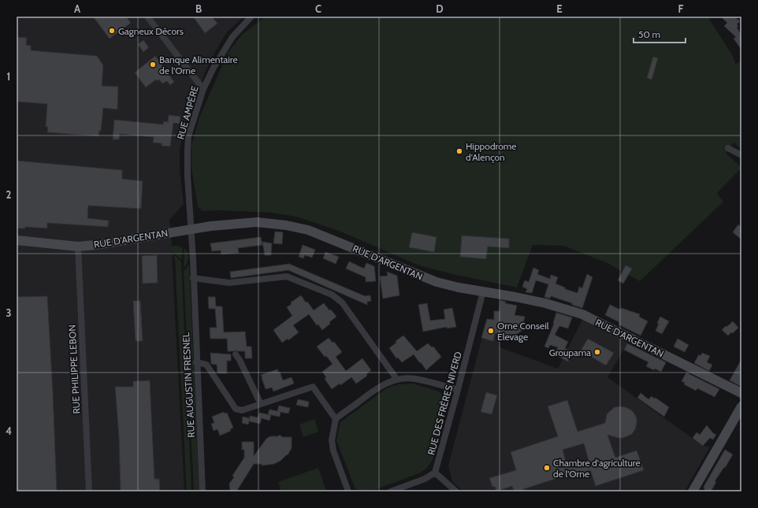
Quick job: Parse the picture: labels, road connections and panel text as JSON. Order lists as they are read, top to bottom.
{
  "streets": {
    "main road": ["RUE D'ARGENTAN"],
    "street": [
      "RUE AMPÈRE",
      "RUE PHILIPPE LEBON",
      "RUE AUGUSTIN FRESNEL",
      "RUE DES FRÈRES NIVERD"
    ]
  },
  "crossings": [
    ["RUE AMPÈRE", "RUE D'ARGENTAN"],
    ["RUE AMPÈRE", "RUE AUGUSTIN FRESNEL"],
    ["RUE D'ARGENTAN", "RUE PHILIPPE LEBON"],
    ["RUE D'ARGENTAN", "RUE DES FRÈRES NIVERD"]
  ],
  "places": [
    "Gagneux Décors",
    "Banque Alimentaire de l'Orne",
    "Hippodrome d'Alençon",
    "Orne Conseil Elevage",
    "Groupama",
    "Chambre d'agriculture de l'Orne"
  ],
  "scale_bar": "50 m",
  "grid": {
    "columns": [
      "A",
      "B",
      "C",
      "D",
      "E",
      "F"
    ],
    "rows": [
      "1",
      "2",
      "3",
      "4"
    ]
  }
}
